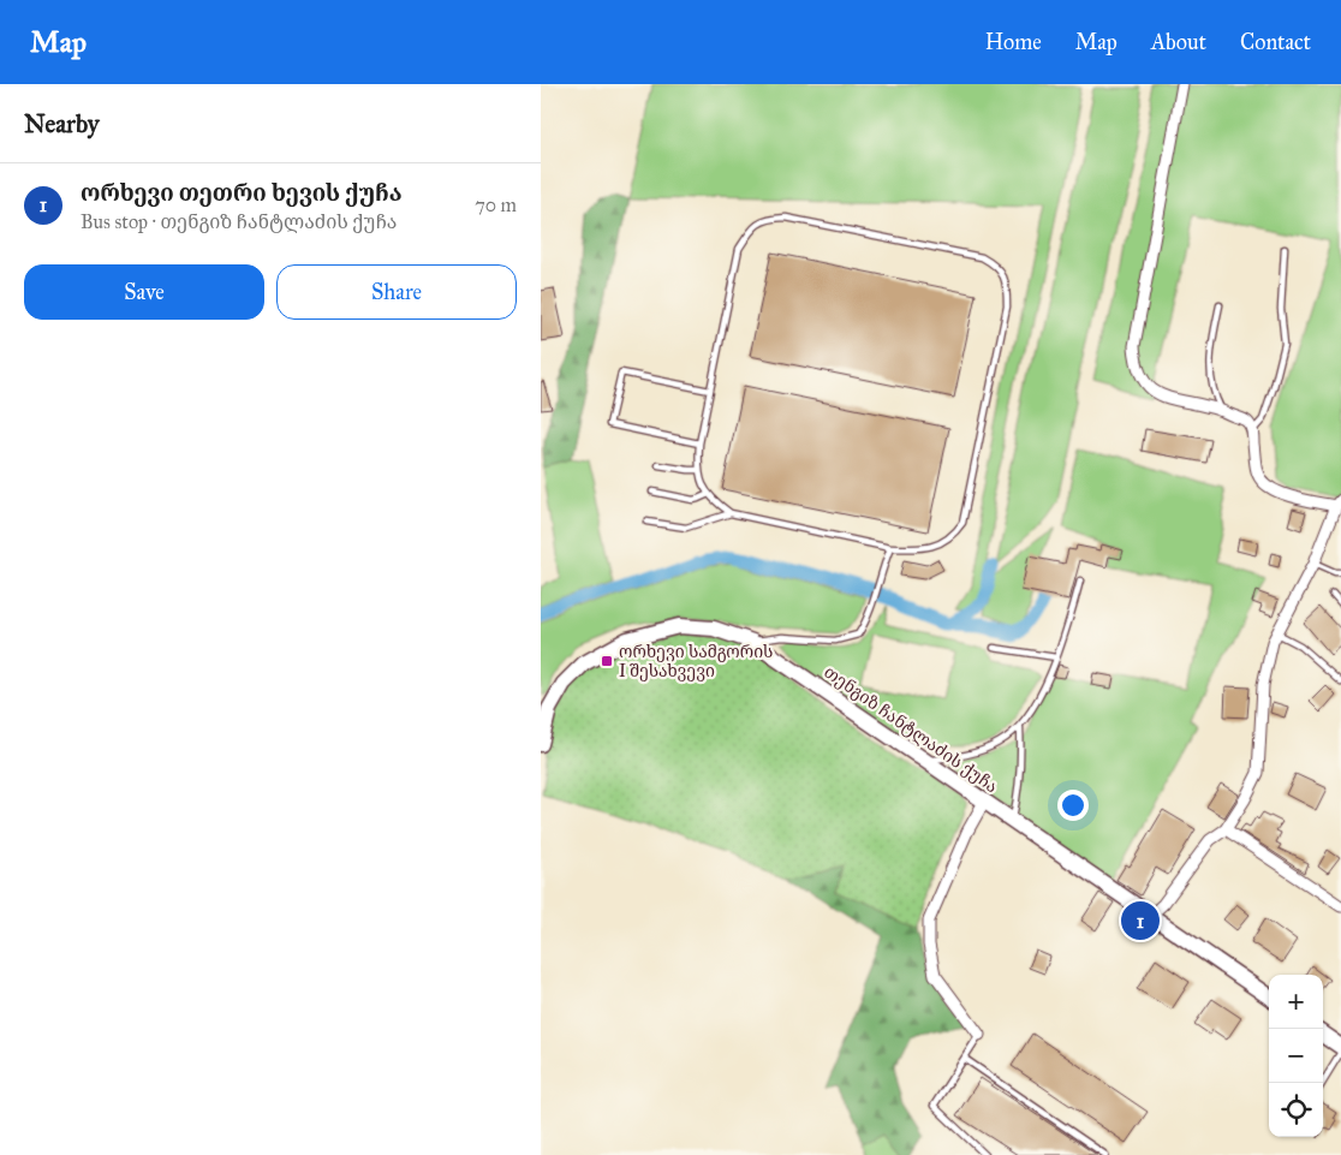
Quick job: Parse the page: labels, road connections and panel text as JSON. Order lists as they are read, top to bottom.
{
  "streets": {
    "street": ["თენგიზ ჩანტლაძის ქუჩა"]
  },
  "places": {
    "transit": ["ორხევი სამგორის I შესახვევი"]
  },
  "page": {
    "header": "Map",
    "nav": [
      "Home",
      "Map",
      "About",
      "Contact"
    ],
    "heading": "Nearby",
    "list": [
      {
        "mark": "1",
        "name": "ორხევი თეთრი ხევის ქუჩა",
        "note": "Bus stop · თენგიზ ჩანტლაძის ქუჩა",
        "value": "70 m"
      }
    ],
    "buttons": ["Save", "Share"],
    "pins": "1",
    "map_buttons": ["+", "−"]
  }
}
